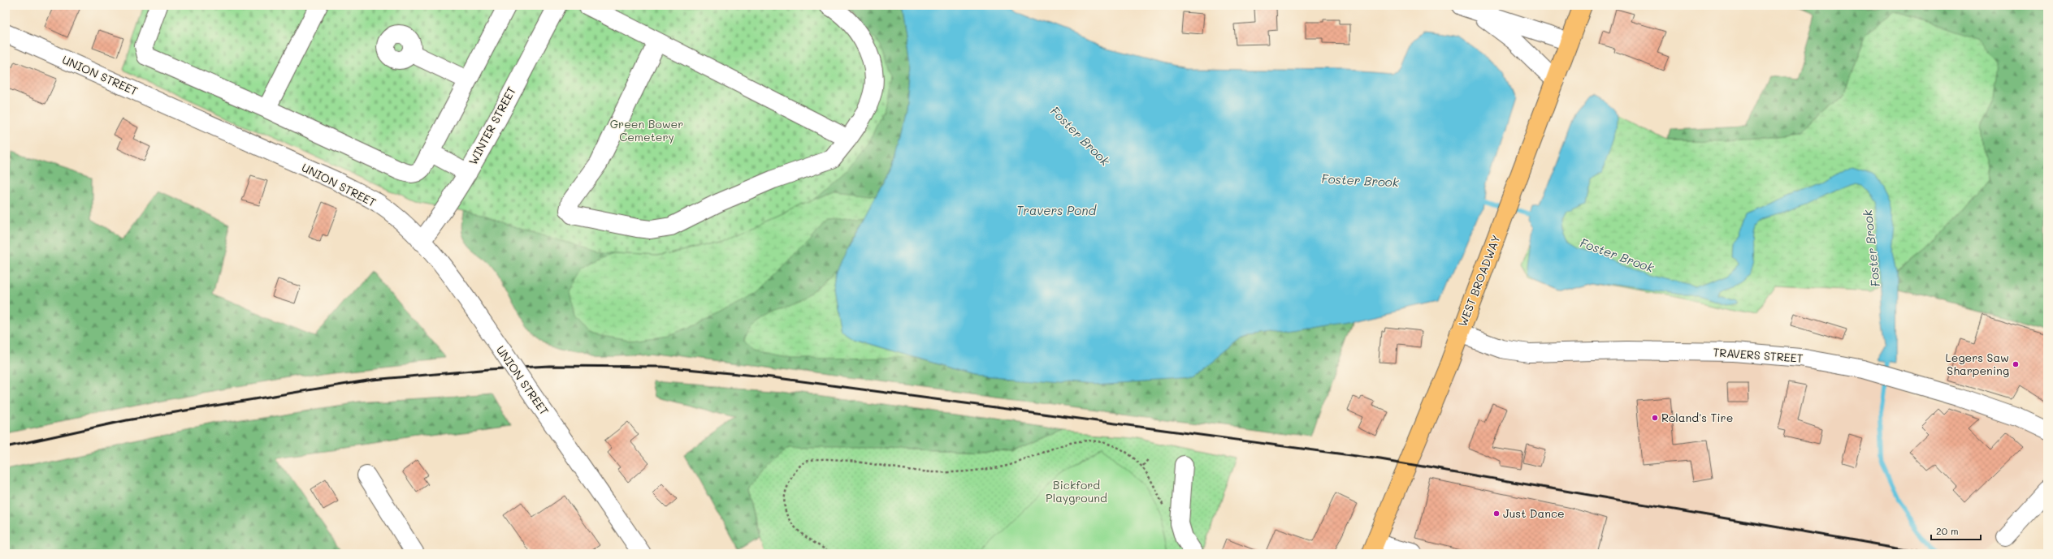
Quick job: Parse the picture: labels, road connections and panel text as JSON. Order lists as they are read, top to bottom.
{
  "streets": {
    "main road": ["WEST BROADWAY"],
    "street": ["UNION STREET", "WINTER STREET", "TRAVERS STREET"]
  },
  "crossings": [
    ["UNION STREET", "WINTER STREET"],
    ["WEST BROADWAY", "TRAVERS STREET"]
  ],
  "water": ["Foster Brook", "Travers Pond"],
  "parks": ["Green Bower Cemetery", "Bickford Playground"],
  "places": ["Legers Saw Sharpening", "Roland's Tire", "Just Dance"],
  "scale_bar": "20 m"
}
